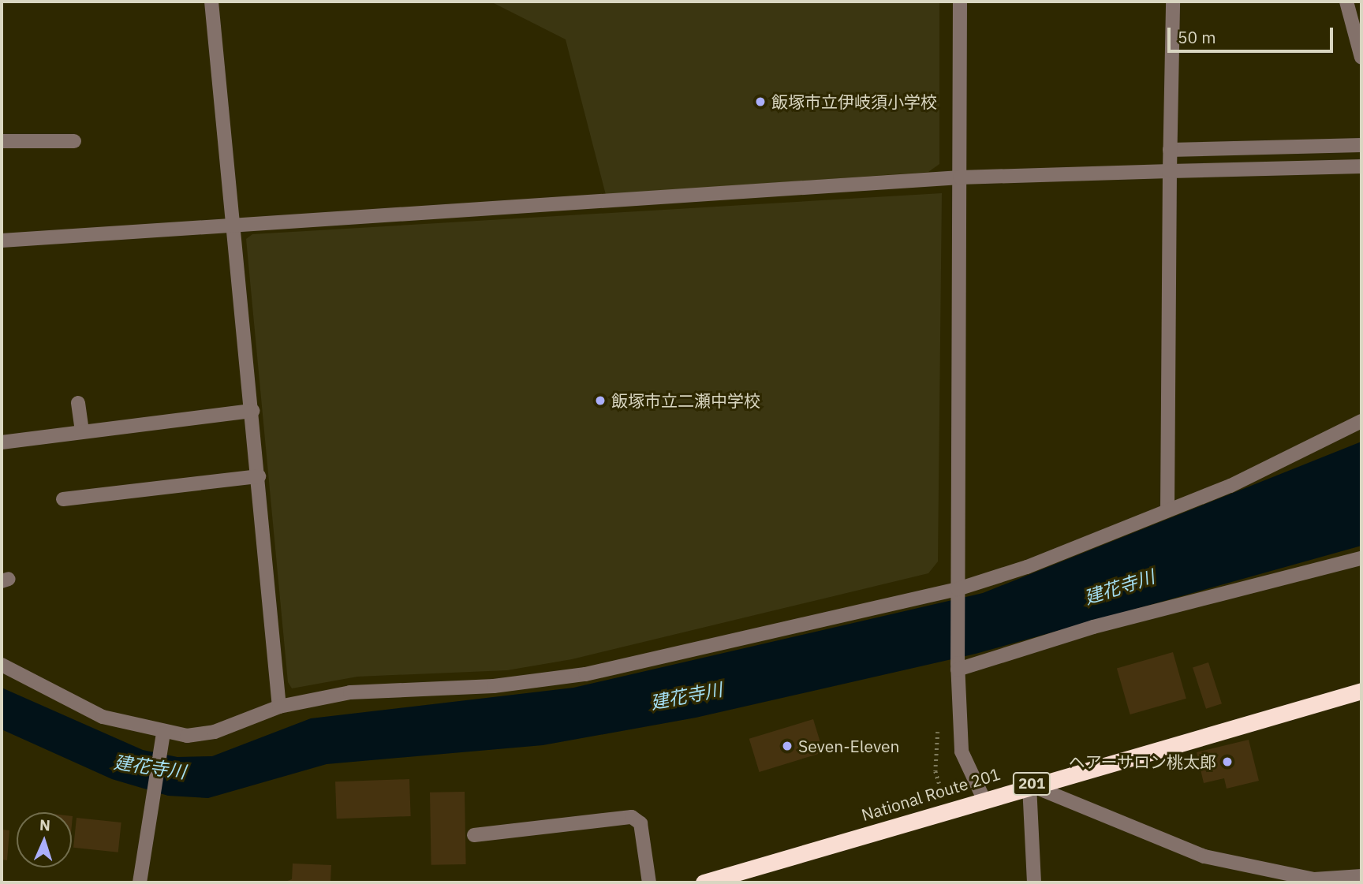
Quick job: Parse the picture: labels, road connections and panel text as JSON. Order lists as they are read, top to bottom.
{
  "streets": {
    "highway": ["201", "National Route 201"]
  },
  "water": ["建花寺川"],
  "places": [
    "飯塚市立伊岐須小学校",
    "飯塚市立二瀬中学校",
    "Seven-Eleven",
    "ヘアーサロン桃太郎"
  ],
  "scale_bar": "50 m",
  "north": "top"
}
